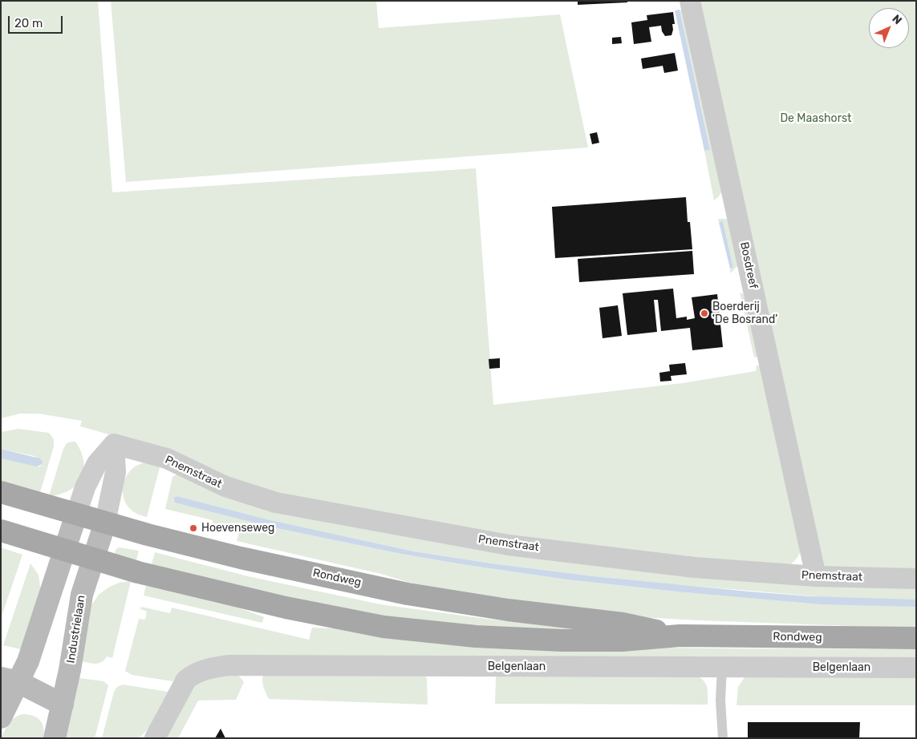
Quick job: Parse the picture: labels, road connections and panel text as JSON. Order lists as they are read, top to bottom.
{
  "streets": {
    "main road": ["Rondweg", "Industrielaan"],
    "street": ["Bosdreef", "Pnemstraat", "Belgenlaan"]
  },
  "crossings": [
    ["Bosdreef", "Pnemstraat"],
    ["Rondweg", "Industrielaan"]
  ],
  "parks": ["De Maashorst"],
  "places": ["Boerderij 'De Bosrand'", "Hoevenseweg"],
  "scale_bar": "20 m",
  "north": "top right"
}
